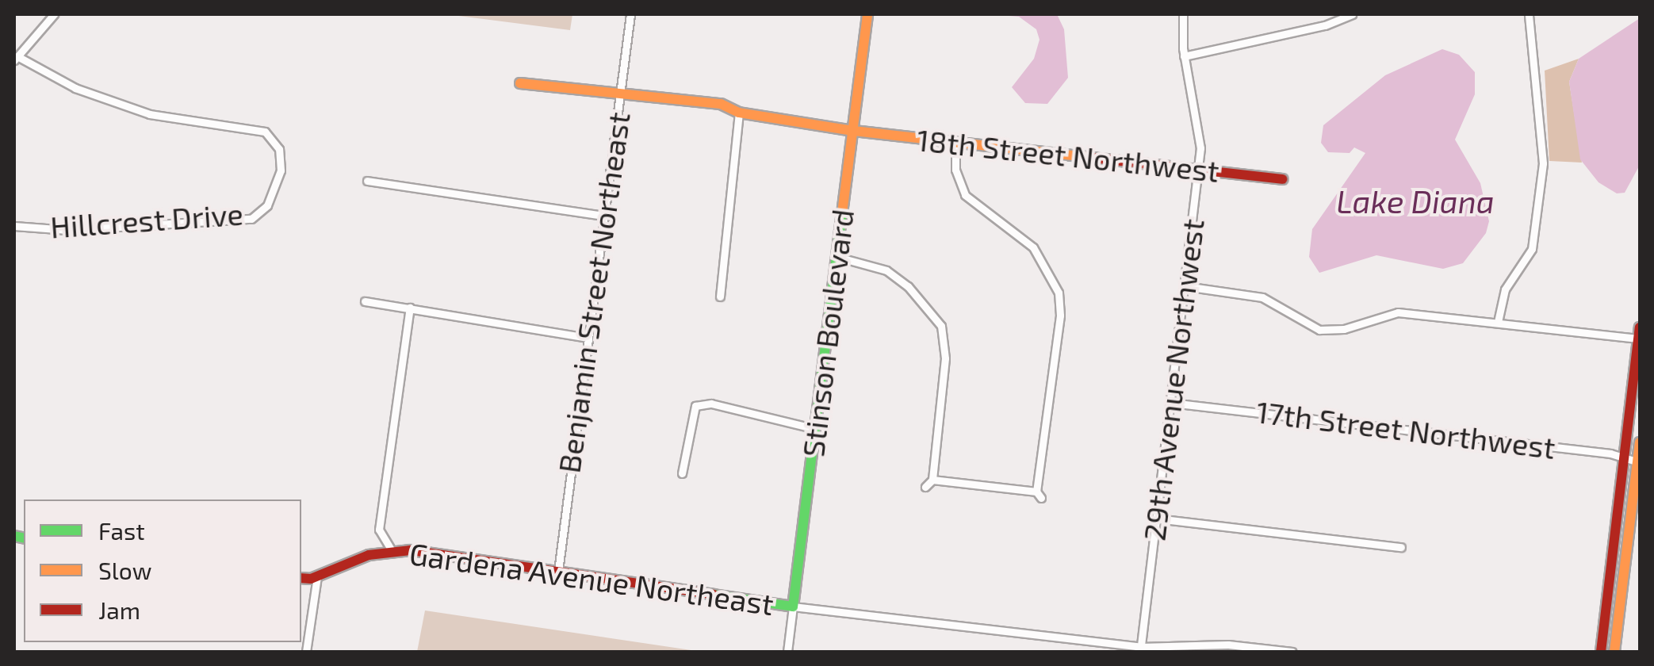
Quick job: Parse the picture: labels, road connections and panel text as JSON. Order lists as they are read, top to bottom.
{
  "streets": {
    "street": [
      "18th Street Northwest",
      "Hillcrest Drive",
      "Benjamin Street Northeast",
      "Stinson Boulevard",
      "29th Avenue Northwest",
      "17th Street Northwest",
      "Gardena Avenue Northeast"
    ]
  },
  "crossings": [
    ["18th Street Northwest", "Benjamin Street Northeast"],
    ["18th Street Northwest", "Stinson Boulevard"],
    ["18th Street Northwest", "29th Avenue Northwest"],
    ["Benjamin Street Northeast", "Gardena Avenue Northeast"],
    ["Stinson Boulevard", "Gardena Avenue Northeast"],
    ["29th Avenue Northwest", "17th Street Northwest"]
  ],
  "water": ["Lake Diana"],
  "legend": ["Fast", "Slow", "Jam"]
}
